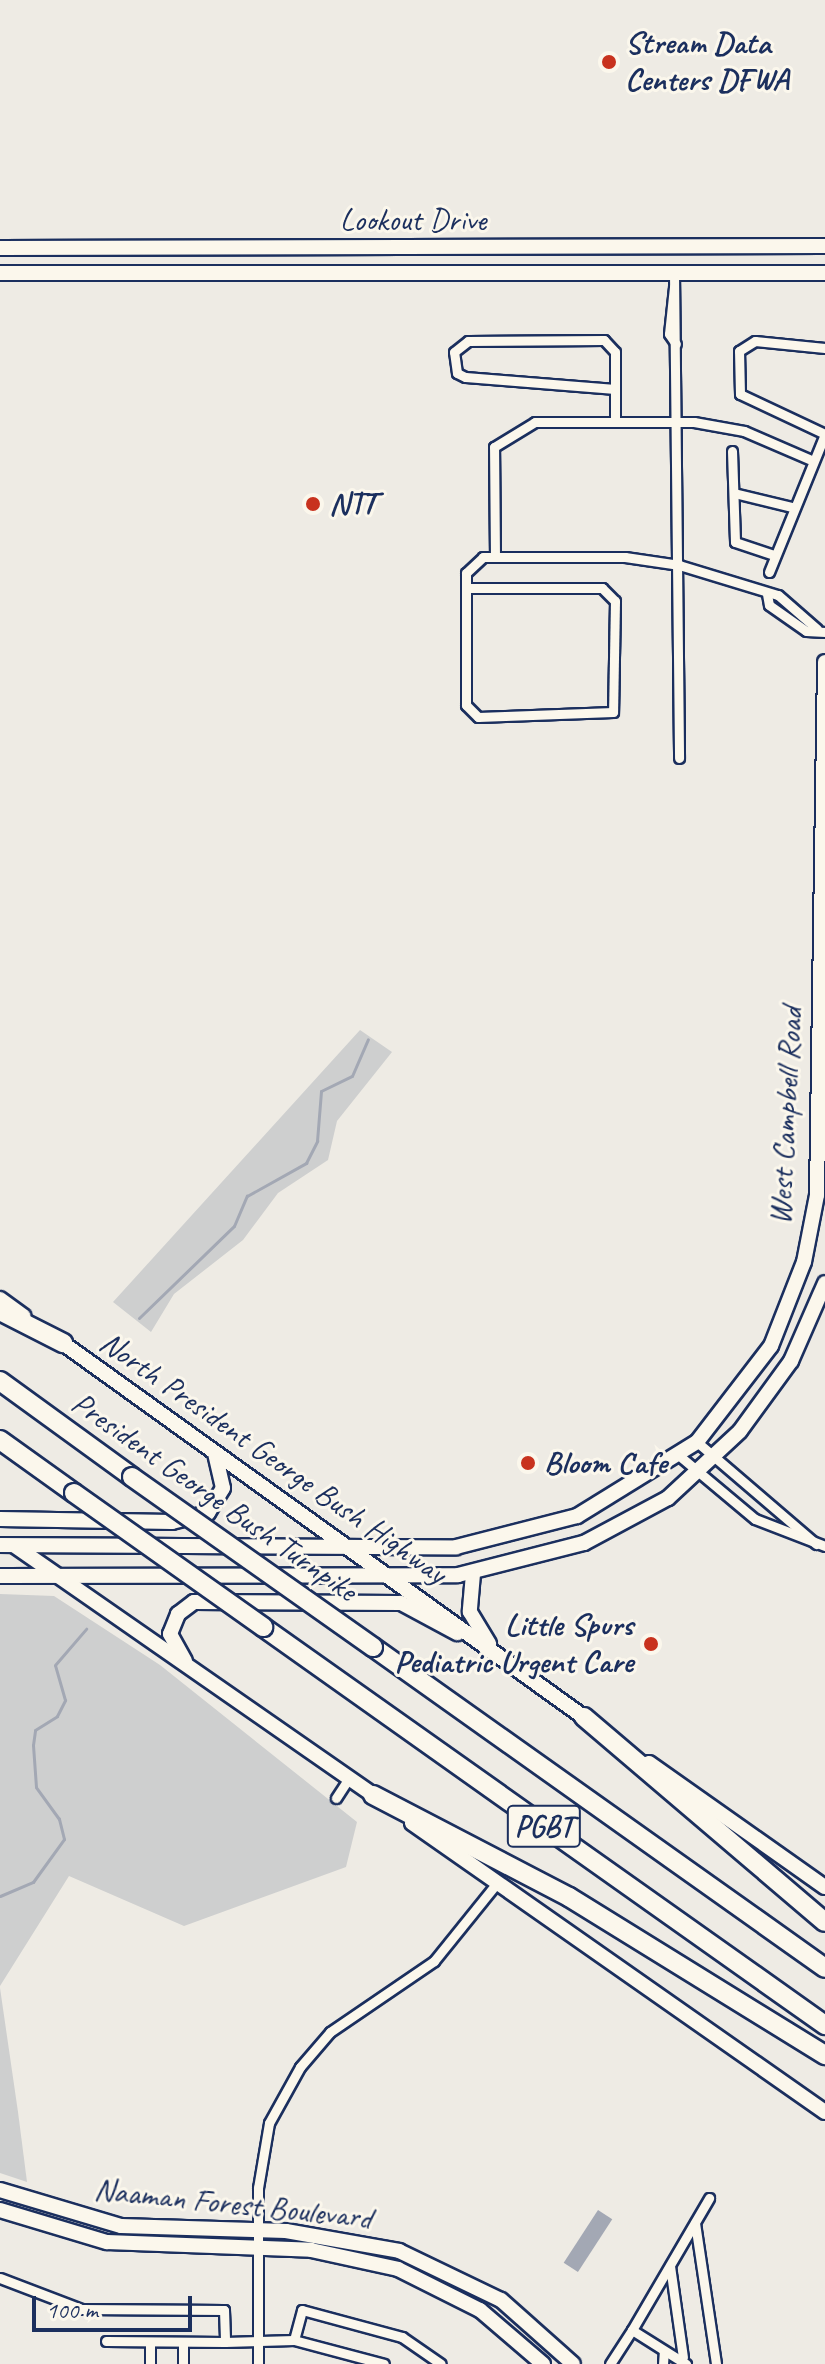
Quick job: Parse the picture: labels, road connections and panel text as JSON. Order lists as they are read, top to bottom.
{
  "streets": {
    "highway": ["President George Bush Turnpike", "PGBT"],
    "main road": [
      "Lookout Drive",
      "West Campbell Road",
      "North President George Bush Highway",
      "Naaman Forest Boulevard"
    ]
  },
  "crossings": [
    ["West Campbell Road", "North President George Bush Highway"]
  ],
  "places": [
    "Stream Data Centers DFWA",
    "NTT",
    "Bloom Cafe",
    "Little Spurs Pediatric Urgent Care"
  ],
  "scale_bar": "100 m"
}
